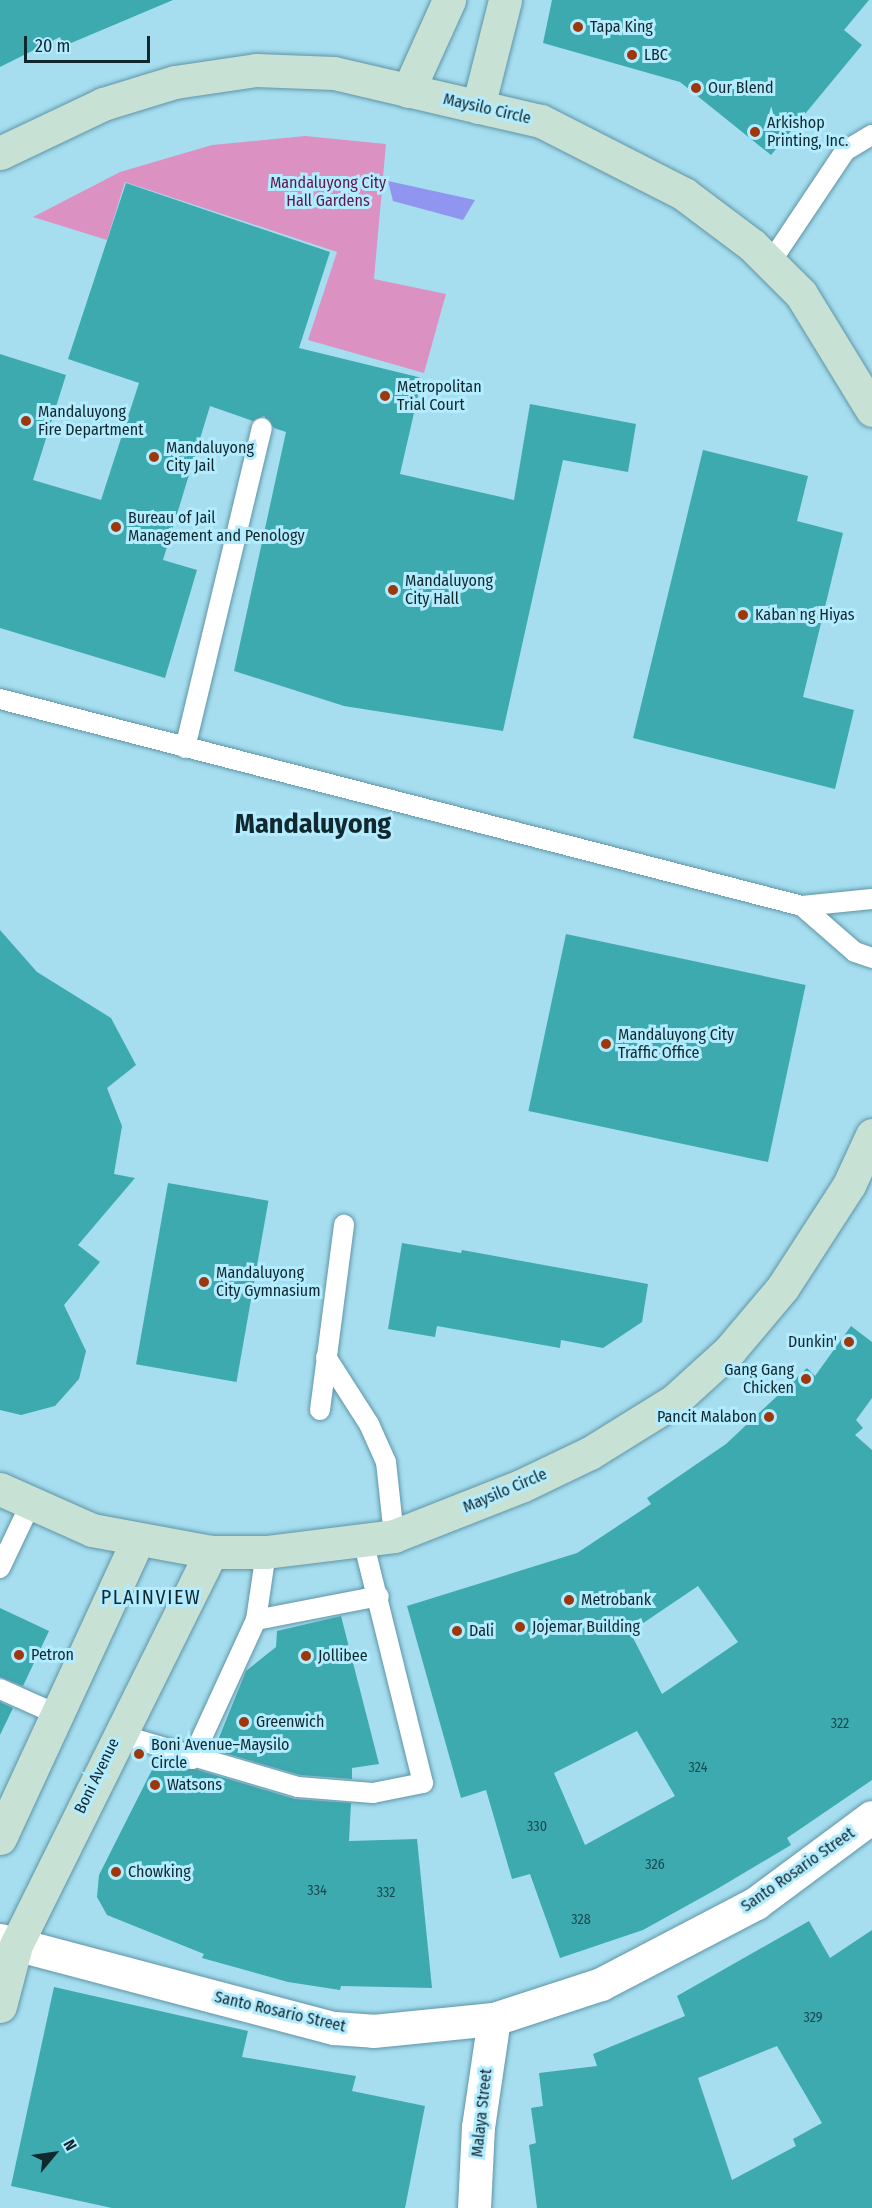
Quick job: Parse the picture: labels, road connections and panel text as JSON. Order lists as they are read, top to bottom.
{
  "streets": {
    "main road": ["Maysilo Circle", "Boni Avenue"],
    "street": ["Santo Rosario Street", "Malaya Street"]
  },
  "crossings": [
    ["Maysilo Circle", "Boni Avenue"],
    ["Boni Avenue", "Santo Rosario Street"],
    ["Santo Rosario Street", "Malaya Street"]
  ],
  "districts": ["Mandaluyong", "PLAINVIEW"],
  "parks": ["Mandaluyong City Hall Gardens"],
  "places": [
    "Tapa King",
    "LBC",
    "Our Blend",
    "Arkishop Printing, Inc.",
    "Metropolitan Trial Court",
    "Mandaluyong Fire Department",
    "Mandaluyong City Jail",
    "Bureau of Jail Management and Penology",
    "Mandaluyong City Hall",
    "Kaban ng Hiyas",
    "Mandaluyong City Traffic Office",
    "Mandaluyong City Gymnasium",
    "Dunkin'",
    "Gang Gang Chicken",
    "Pancit Malabon",
    "Metrobank",
    "Jojemar Building",
    "Dali",
    "Petron",
    "Jollibee",
    "Greenwich",
    "Boni Avenue–Maysilo Circle",
    "Watsons",
    "Chowking"
  ],
  "house_numbers": [
    "322",
    "324",
    "330",
    "326",
    "334",
    "332",
    "328",
    "329"
  ],
  "scale_bar": "20 m",
  "north": "top right"
}
